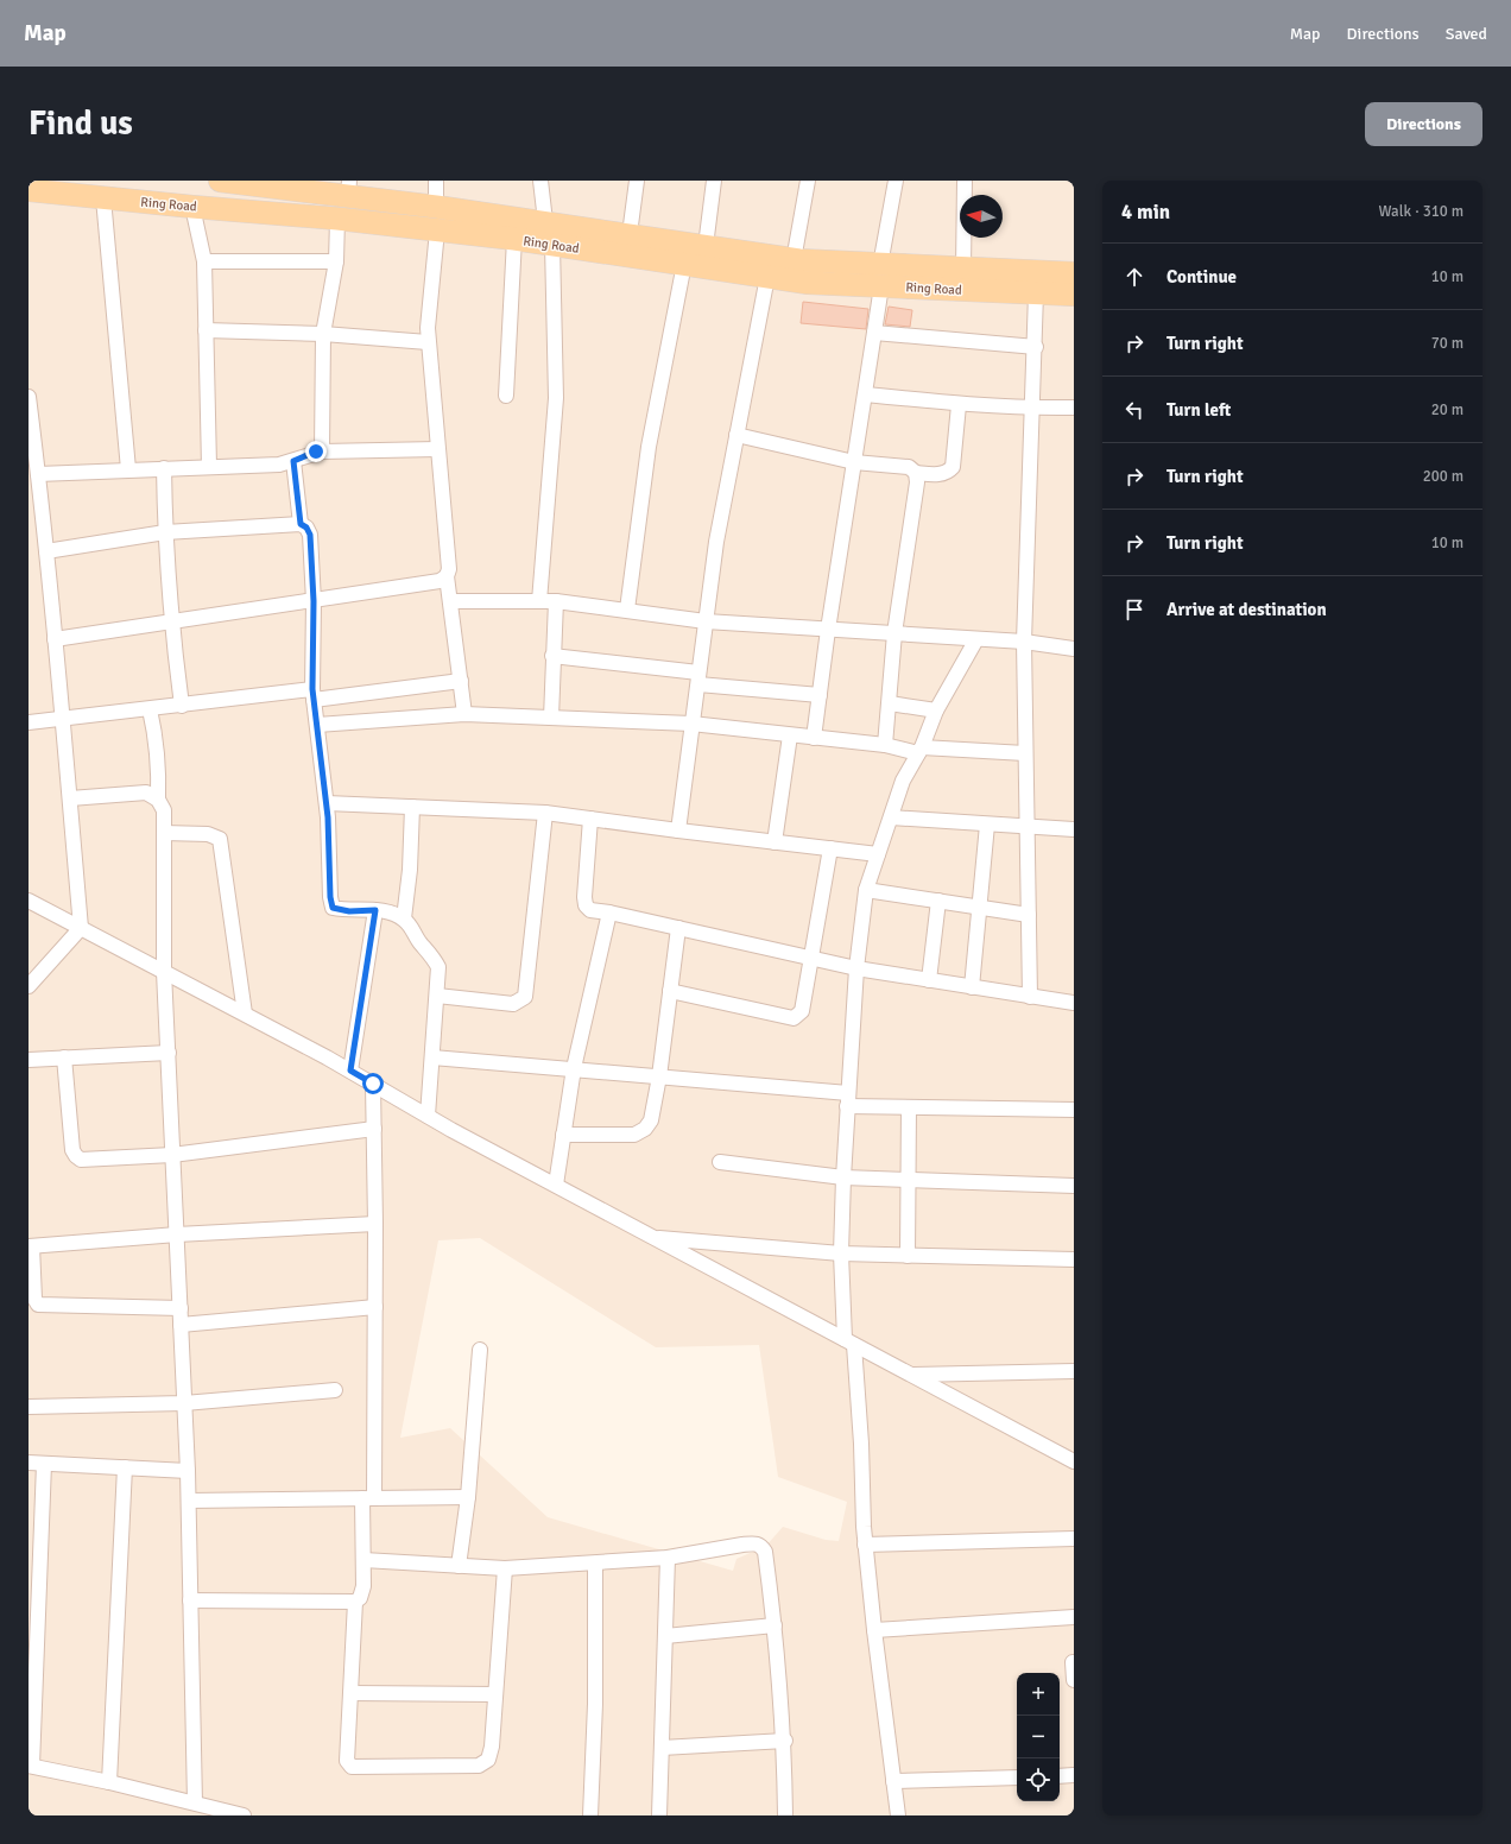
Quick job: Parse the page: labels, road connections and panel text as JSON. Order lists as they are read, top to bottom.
{
  "streets": {
    "main road": ["Ring Road"]
  },
  "north": "left",
  "page": {
    "header": "Map",
    "nav": ["Map", "Directions", "Saved"],
    "buttons": "Directions",
    "title": "Find us",
    "heading": ["4 min", "Walk · 310 m"],
    "list": [
      ["Continue", "10 m"],
      ["Turn right", "70 m"],
      ["Turn left", "20 m"],
      ["Turn right", "200 m"],
      ["Turn right", "10 m"],
      "Arrive at destination"
    ],
    "map_buttons": ["+", "−"]
  }
}
